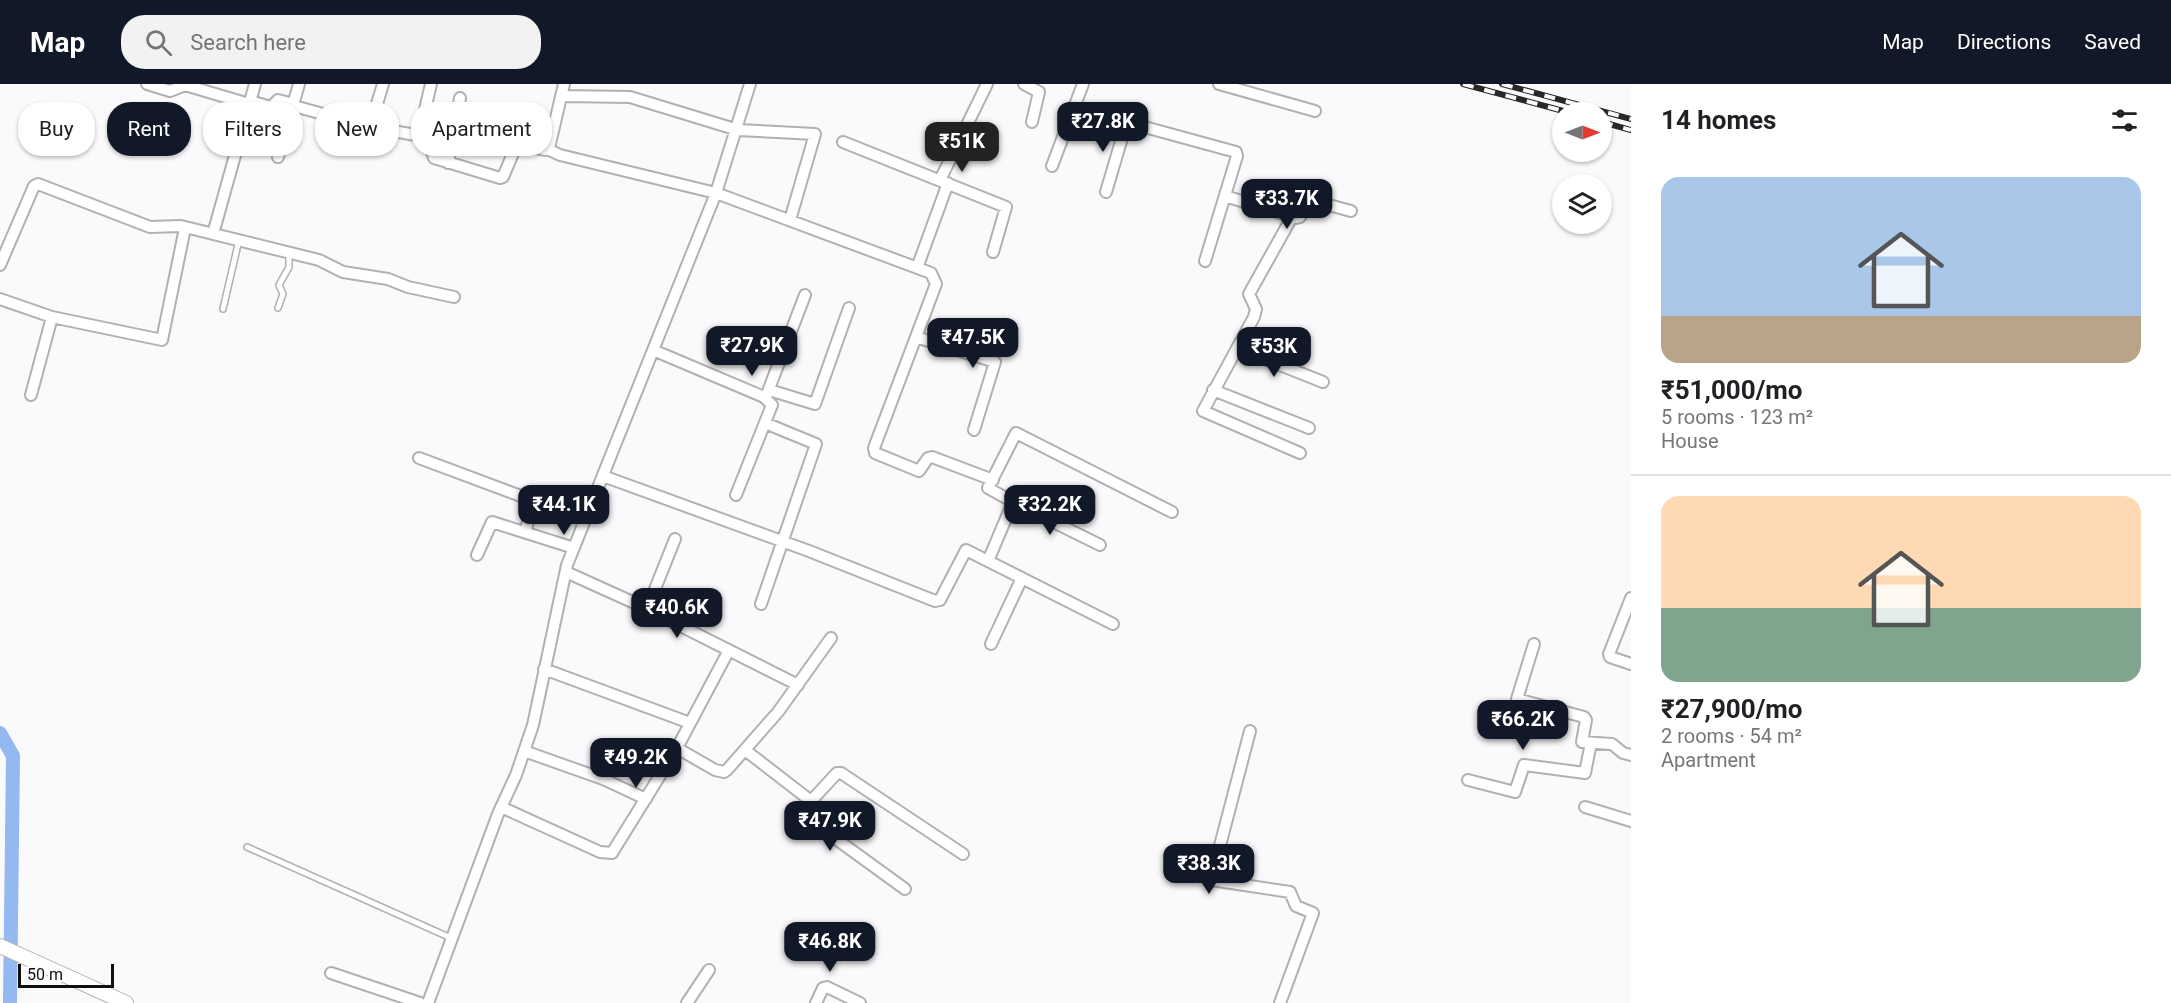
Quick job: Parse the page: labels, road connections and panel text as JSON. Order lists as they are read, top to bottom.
{
  "scale_bar": "50 m",
  "north": "right",
  "page": {
    "header": "Map",
    "search": "Search here",
    "nav": ["Map", "Directions", "Saved"],
    "heading": "14 homes",
    "price": [
      "₹27.8K",
      "₹51K",
      "₹33.7K",
      "₹47.5K",
      "₹27.9K",
      "₹53K",
      "₹44.1K",
      "₹32.2K",
      "₹40.6K",
      "₹66.2K",
      "₹49.2K",
      "₹47.9K",
      "₹38.3K",
      "₹46.8K"
    ],
    "chip": [
      "Buy",
      "Rent",
      "Filters",
      "New",
      "Apartment"
    ],
    "list": [
      {
        "name": "₹51,000/mo",
        "note": "5 rooms · 123 m² · House"
      },
      {
        "name": "₹27,900/mo",
        "note": "2 rooms · 54 m² · Apartment"
      }
    ],
    "scale": "50 m"
  }
}
